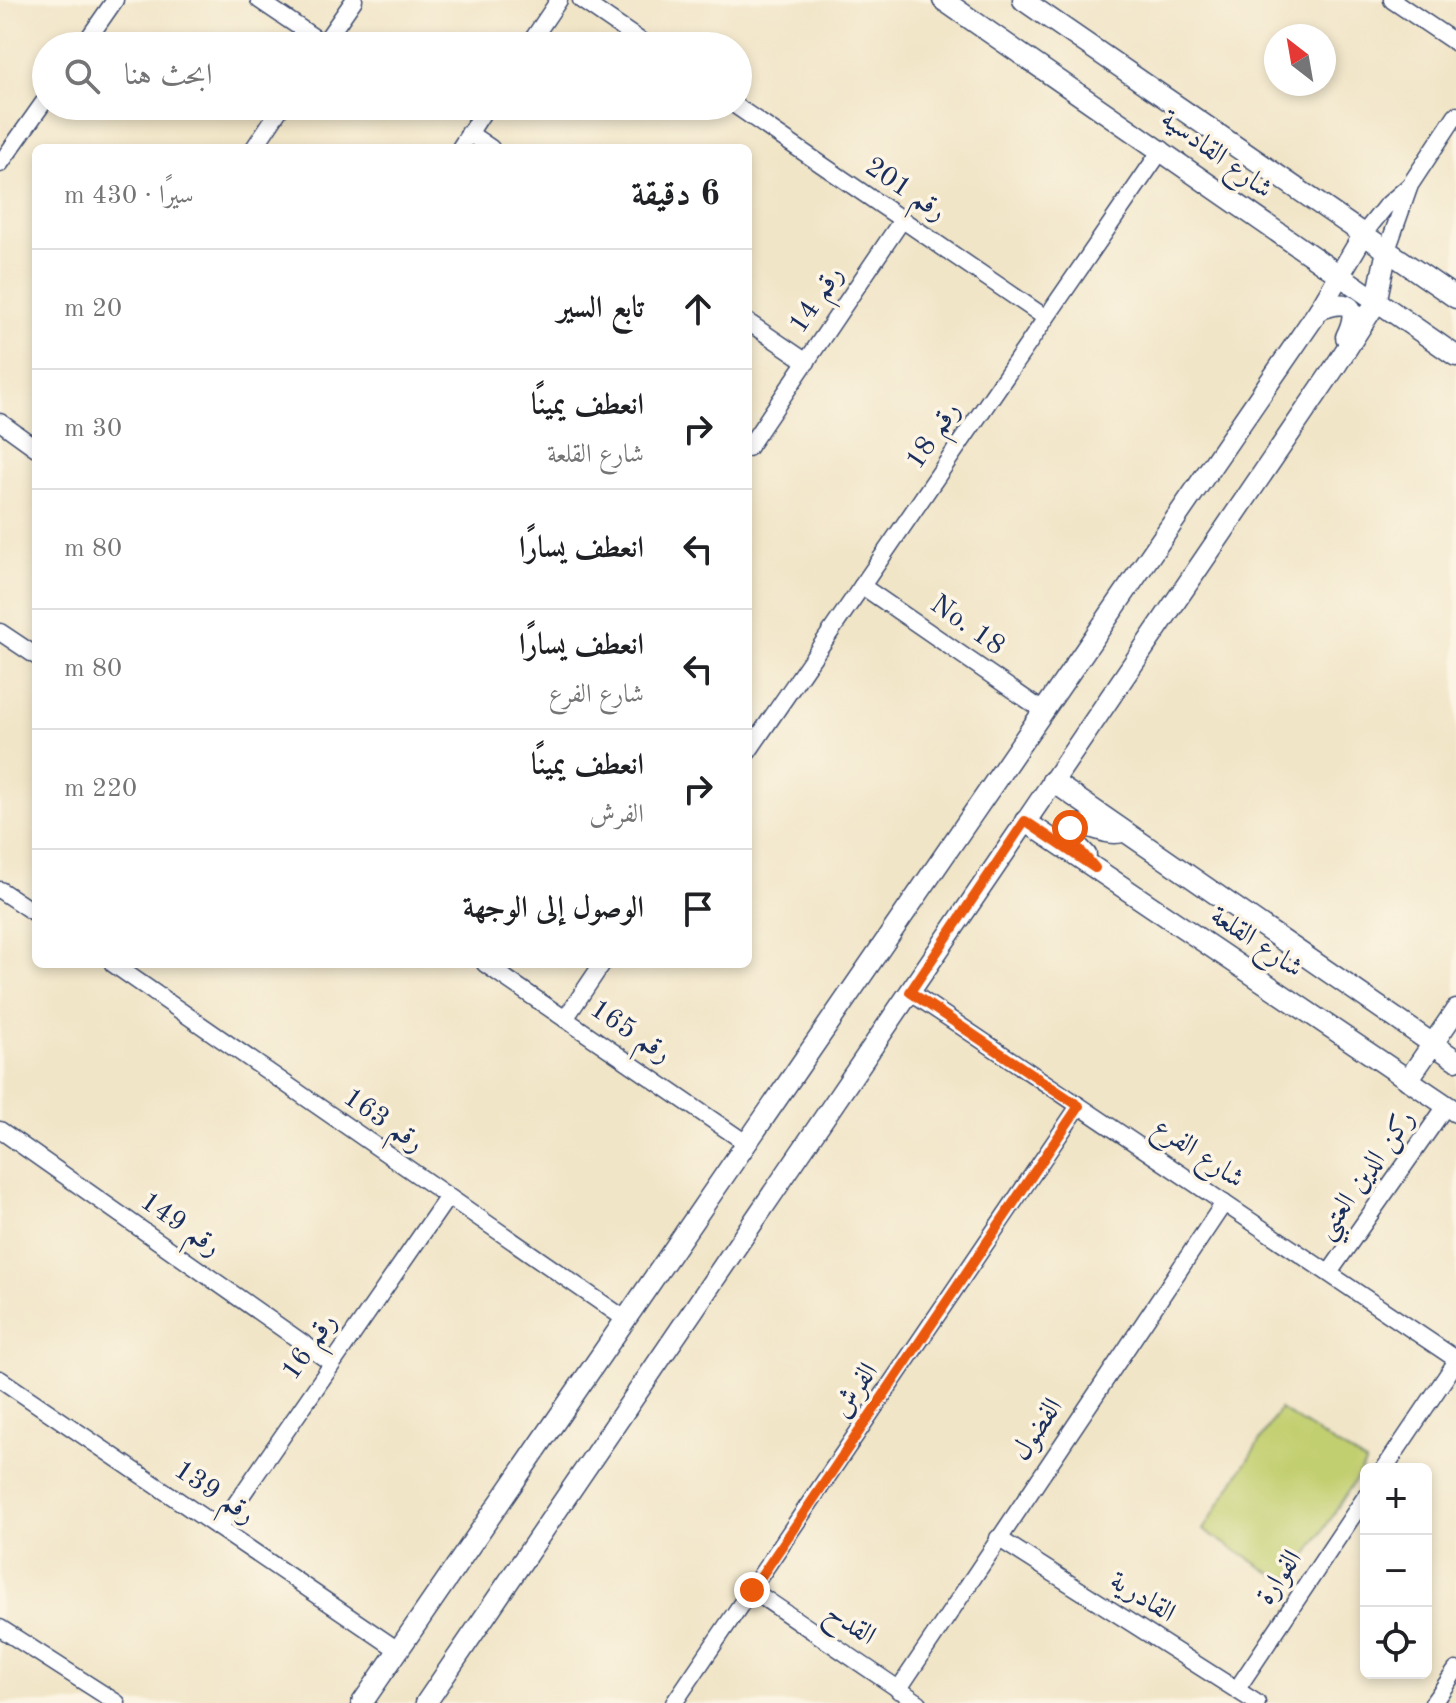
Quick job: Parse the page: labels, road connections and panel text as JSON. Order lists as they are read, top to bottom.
{
  "streets": {
    "street": [
      "شارع القادسية",
      "رقم 201",
      "رقم 14",
      "رقم 18",
      "No. 18",
      "شارع القلعة",
      "رقم 165",
      "رقم 163",
      "شارع الفرع",
      "ركن الدين العتبي",
      "رقم 149",
      "رقم 16",
      "الفرش",
      "الفضول",
      "رقم 139",
      "الفوارة",
      "القادرية",
      "القدح"
    ]
  },
  "crossings": [
    ["شارع القادسية", "رقم 18"],
    ["رقم 201", "رقم 14"],
    ["رقم 201", "رقم 18"],
    ["رقم 18", "No. 18"],
    ["شارع القلعة", "ركن الدين العتبي"],
    ["رقم 163", "رقم 16"],
    ["شارع الفرع", "ركن الدين العتبي"],
    ["شارع الفرع", "الفرش"],
    ["شارع الفرع", "الفضول"],
    ["رقم 149", "رقم 16"],
    ["رقم 16", "رقم 139"],
    ["الفرش", "القدح"],
    ["الفضول", "القادرية"],
    ["الفضول", "القدح"],
    ["الفوارة", "القادرية"]
  ],
  "north": "top left",
  "page": {
    "search": "ابحث هنا",
    "heading": ["6 دقيقة", "سيرًا · 430 m"],
    "list": [
      ["تابع السير", "20 m"],
      ["انعطف يمينًا", "شارع القلعة", "30 m"],
      ["انعطف يسارًا", "80 m"],
      ["انعطف يسارًا", "شارع الفرع", "80 m"],
      ["انعطف يمينًا", "الفرش", "220 m"],
      "الوصول إلى الوجهة"
    ],
    "map_buttons": ["+", "−"]
  }
}
